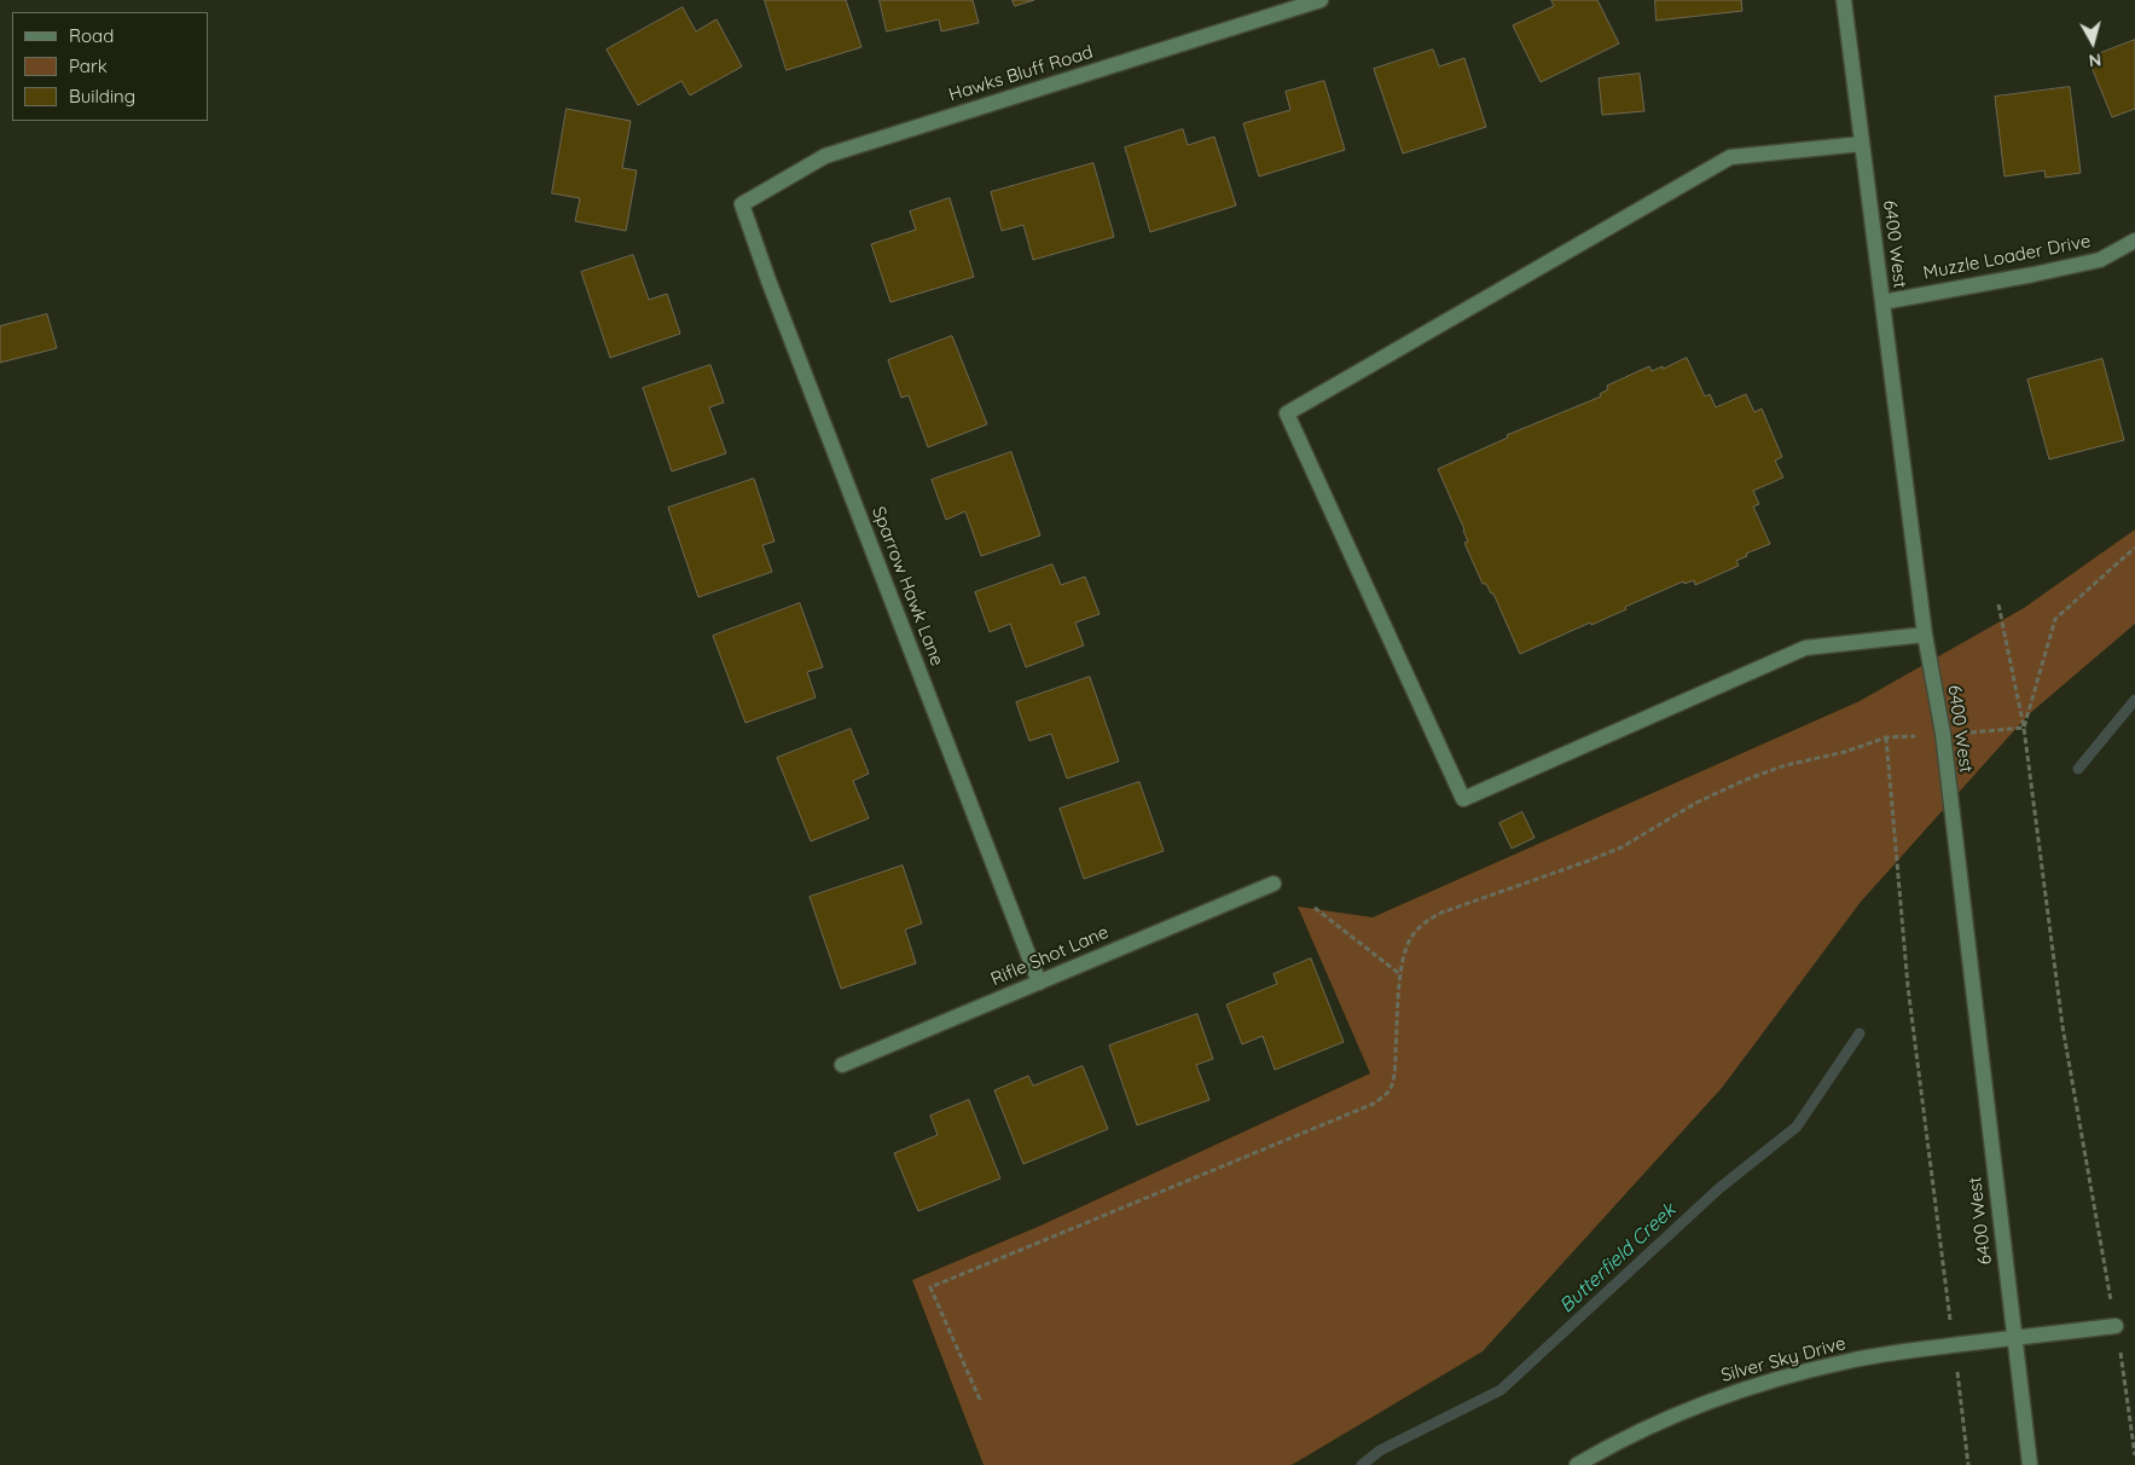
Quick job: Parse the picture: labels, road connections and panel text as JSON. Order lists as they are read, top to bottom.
{
  "streets": {
    "street": [
      "Hawks Bluff Road",
      "6400 West",
      "Muzzle Loader Drive",
      "Sparrow Hawk Lane",
      "Rifle Shot Lane",
      "Silver Sky Drive"
    ]
  },
  "crossings": [
    ["Hawks Bluff Road", "Sparrow Hawk Lane"],
    ["6400 West", "Muzzle Loader Drive"],
    ["6400 West", "Silver Sky Drive"],
    ["Sparrow Hawk Lane", "Rifle Shot Lane"]
  ],
  "water": ["Butterfield Creek"],
  "legend": ["Road", "Park", "Building"],
  "north": "bottom"
}
